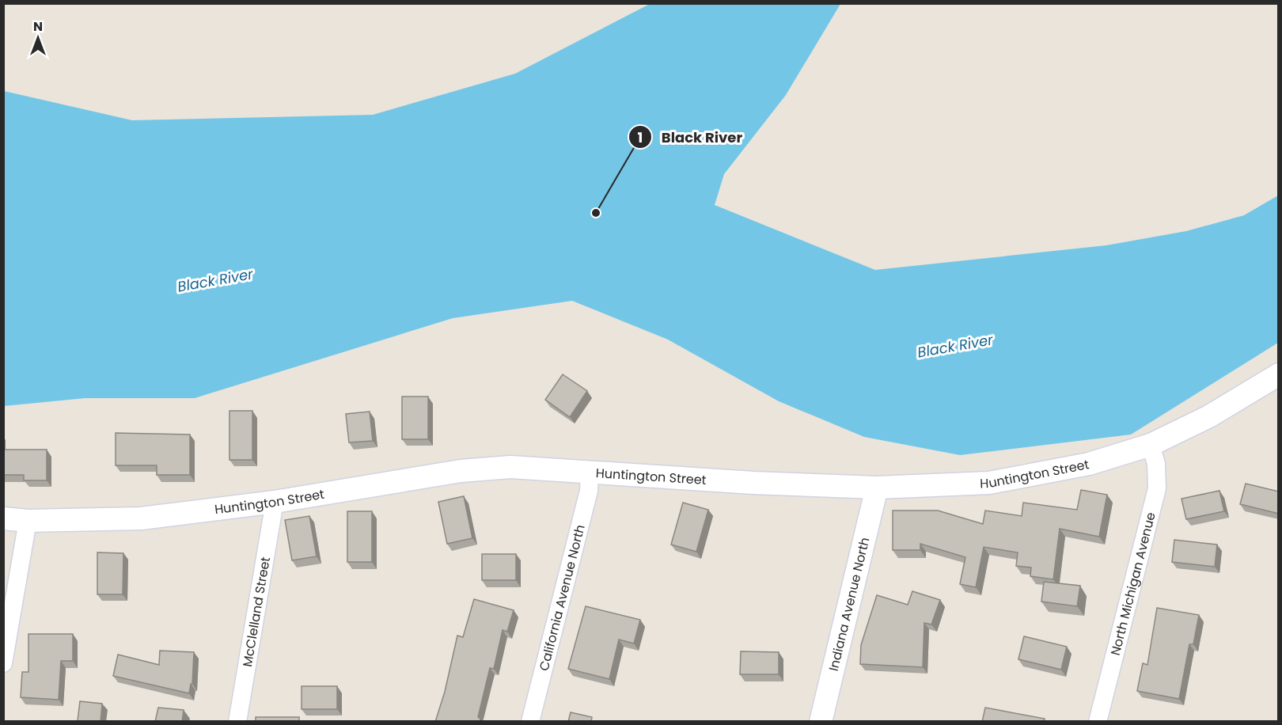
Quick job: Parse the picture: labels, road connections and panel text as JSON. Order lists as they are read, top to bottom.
{
  "streets": {
    "street": [
      "Huntington Street",
      "North Michigan Avenue",
      "California Avenue North",
      "Indiana Avenue North",
      "McClelland Street"
    ]
  },
  "crossings": [
    ["Huntington Street", "North Michigan Avenue"],
    ["Huntington Street", "California Avenue North"],
    ["Huntington Street", "Indiana Avenue North"],
    ["Huntington Street", "McClelland Street"]
  ],
  "water": ["Black River"],
  "places": ["Black River"],
  "north": "top"
}
